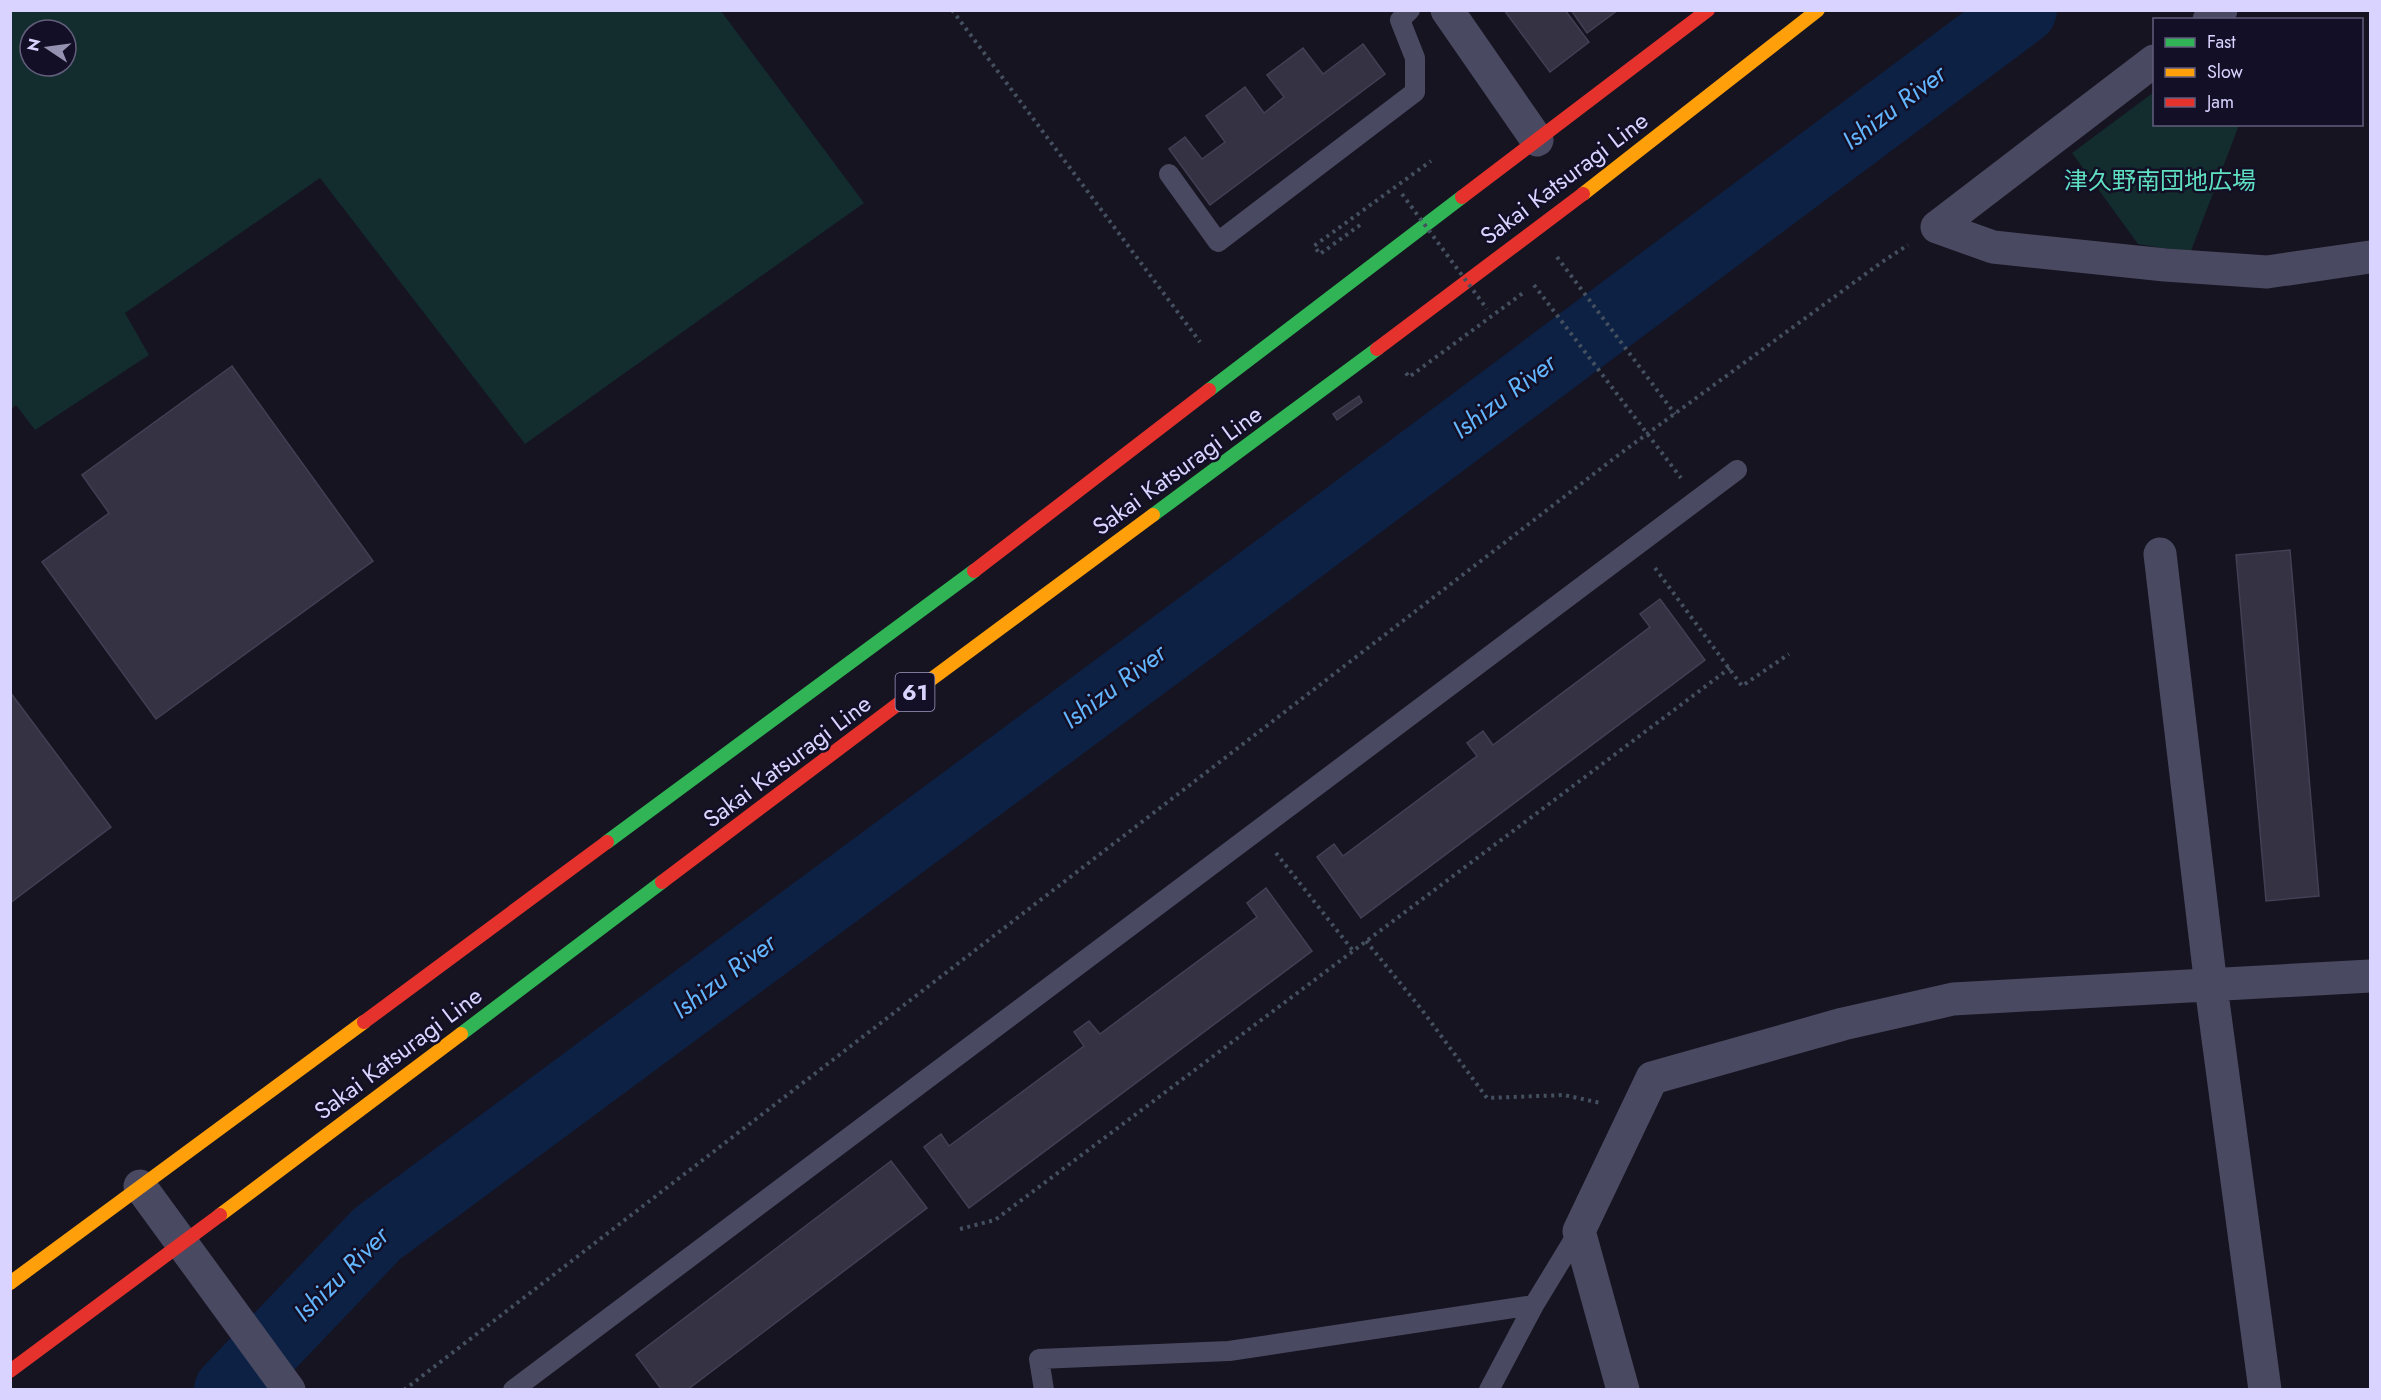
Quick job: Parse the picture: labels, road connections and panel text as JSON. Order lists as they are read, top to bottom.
{
  "streets": {
    "main road": ["Sakai Katsuragi Line", "61"]
  },
  "water": ["Ishizu River"],
  "parks": ["津久野南団地広場"],
  "legend": ["Fast", "Slow", "Jam"],
  "north": "left"
}
